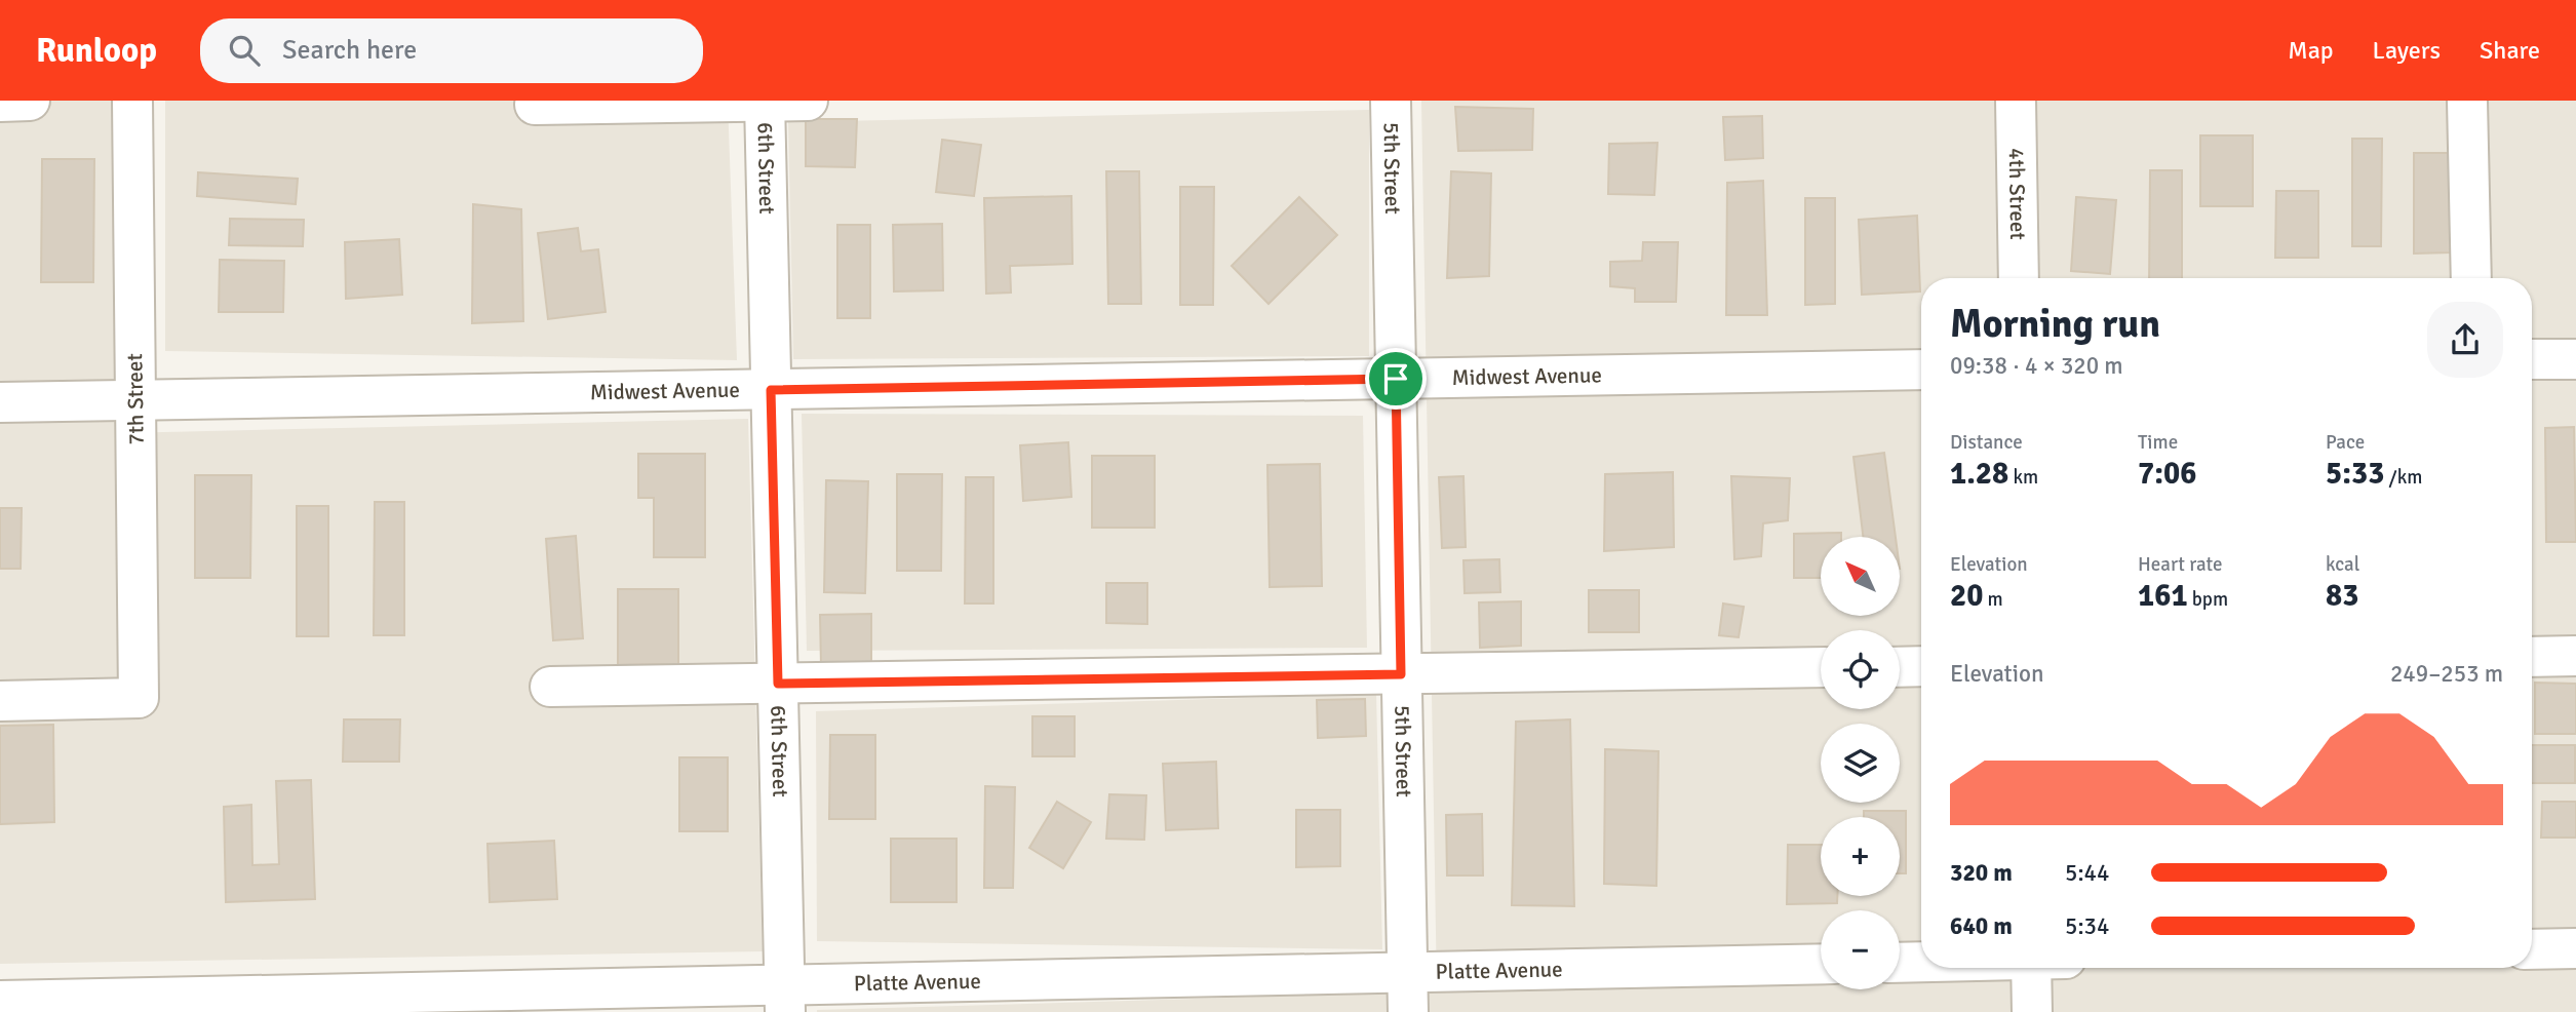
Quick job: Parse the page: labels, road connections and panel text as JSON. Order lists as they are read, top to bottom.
{
  "streets": {
    "street": [
      "6th Street",
      "5th Street",
      "4th Street",
      "Midwest Avenue",
      "7th Street",
      "Platte Avenue"
    ]
  },
  "crossings": [
    ["6th Street", "Midwest Avenue"],
    ["6th Street", "Platte Avenue"],
    ["5th Street", "Midwest Avenue"],
    ["5th Street", "Platte Avenue"],
    ["Midwest Avenue", "7th Street"]
  ],
  "north": "top left",
  "page": {
    "header": "Runloop",
    "search": "Search here",
    "nav": ["Map", "Layers", "Share"],
    "heading": ["Morning run", "09:38 · 4 × 320 m"],
    "stats": [
      ["Distance", "1.28 km"],
      ["Time", "7:06"],
      ["Pace", "5:33 /km"],
      ["Elevation", "20 m"],
      ["Heart rate", "161 bpm"],
      ["kcal", "83"]
    ],
    "map_buttons": ["+", "−"],
    "chart": ["Elevation", "249–253 m"],
    "list": [
      {
        "name": "320 m",
        "note": "5:44"
      },
      {
        "name": "640 m",
        "note": "5:34"
      }
    ]
  }
}
